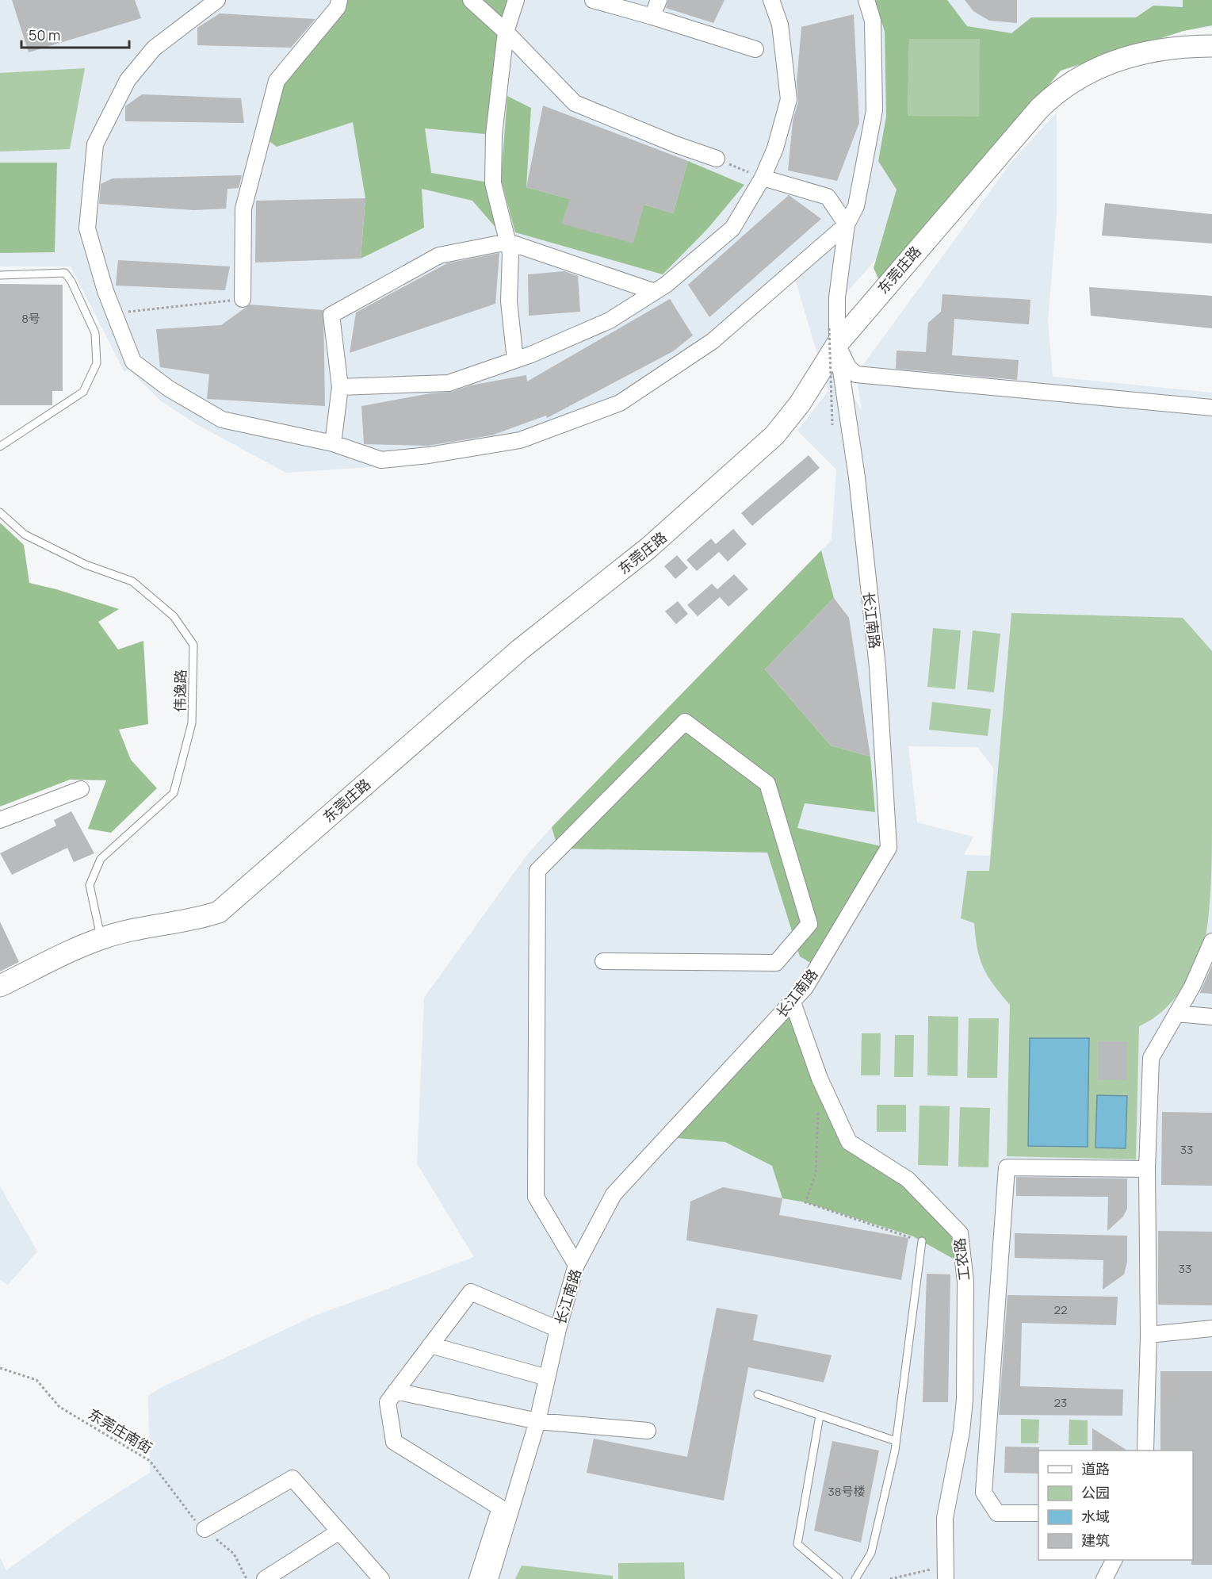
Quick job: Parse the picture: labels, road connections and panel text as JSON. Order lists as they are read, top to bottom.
{
  "streets": {
    "street": ["东莞庄路", "长江南路", "工农路"],
    "lane": ["伟逸路"],
    "path": ["东莞庄南街"]
  },
  "crossings": [
    ["东莞庄路", "长江南路"],
    ["东莞庄路", "伟逸路"],
    ["长江南路", "工农路"]
  ],
  "house_numbers": [
    "8号",
    "33",
    "33",
    "22",
    "23",
    "38号楼"
  ],
  "legend": [
    "道路",
    "公园",
    "水域",
    "建筑"
  ],
  "scale_bar": "50 m"
}
